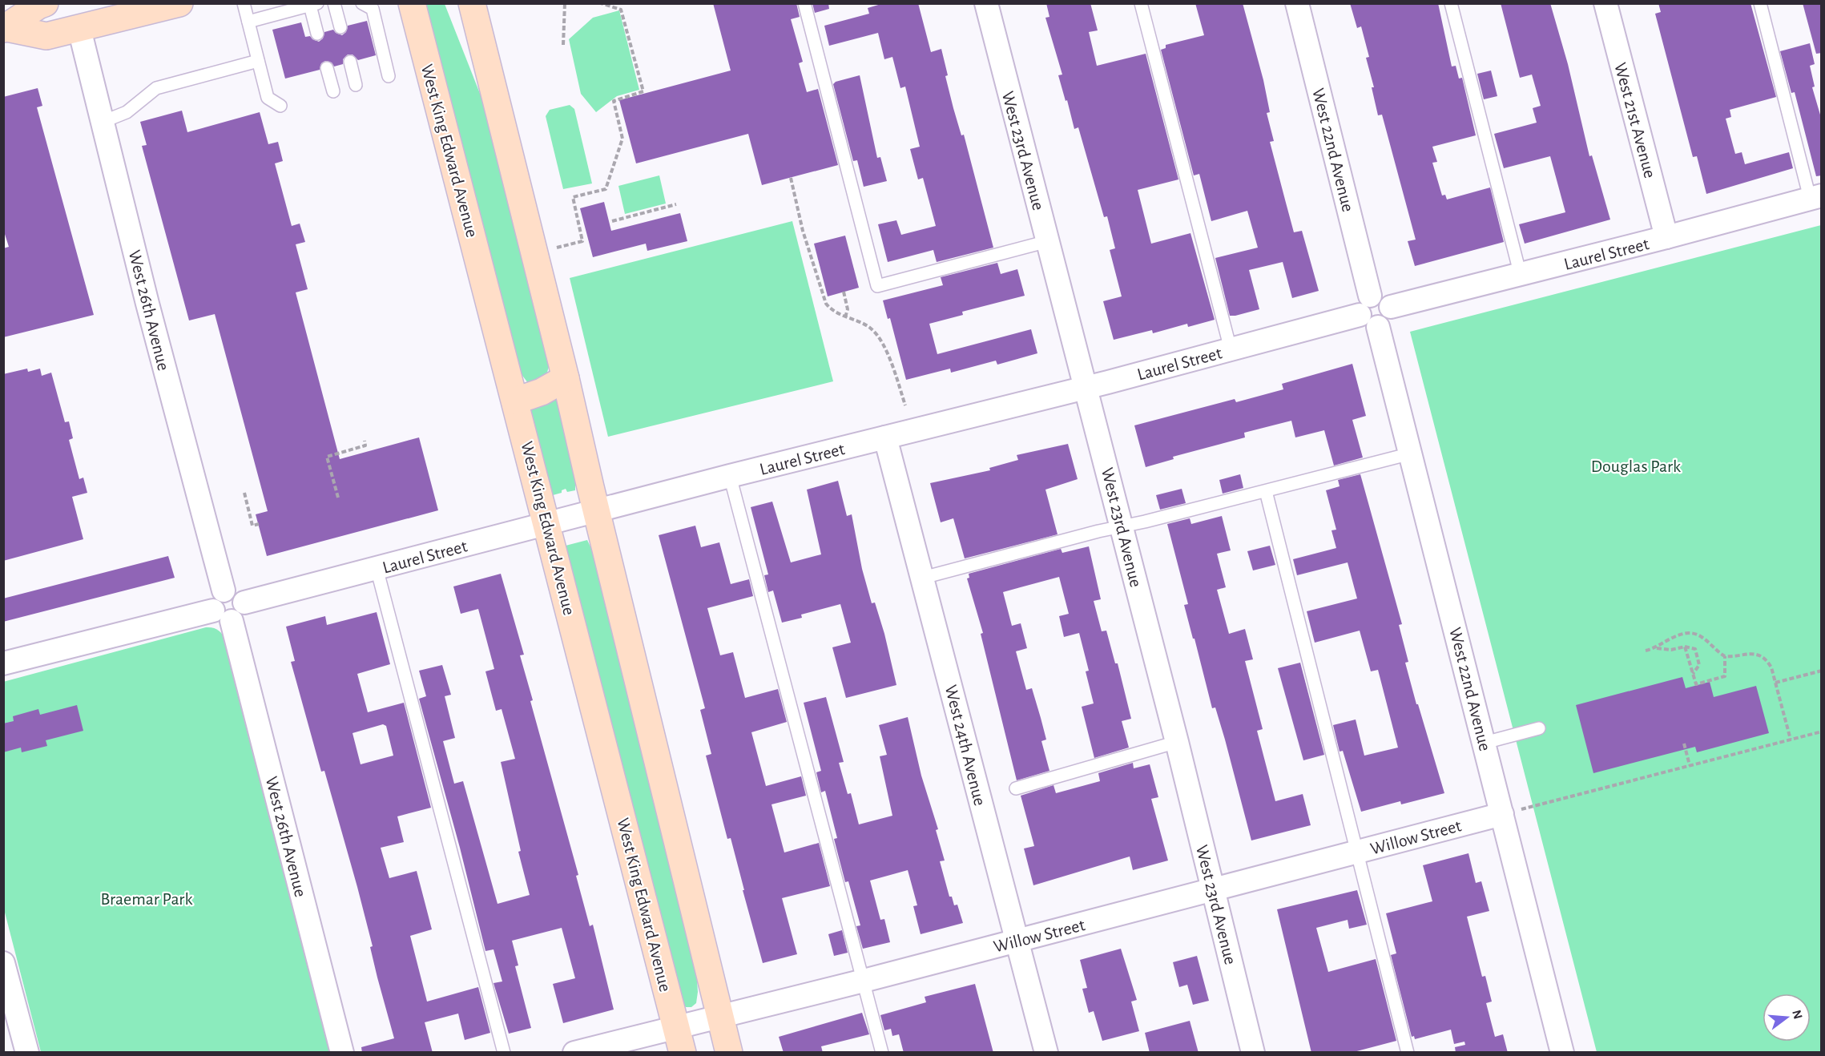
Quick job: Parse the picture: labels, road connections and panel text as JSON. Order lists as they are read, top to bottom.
{
  "streets": {
    "main road": ["West King Edward Avenue"],
    "street": [
      "West 21st Avenue",
      "West 22nd Avenue",
      "West 23rd Avenue",
      "Laurel Street",
      "West 26th Avenue",
      "West 24th Avenue",
      "Willow Street"
    ]
  },
  "crossings": [
    ["West 21st Avenue", "Laurel Street"],
    ["West 22nd Avenue", "Laurel Street"],
    ["West 22nd Avenue", "Willow Street"],
    ["West King Edward Avenue", "Laurel Street"],
    ["West King Edward Avenue", "Willow Street"],
    ["West 23rd Avenue", "Laurel Street"],
    ["West 23rd Avenue", "Willow Street"],
    ["Laurel Street", "West 26th Avenue"],
    ["Laurel Street", "West 24th Avenue"],
    ["West 24th Avenue", "Willow Street"]
  ],
  "parks": ["Douglas Park", "Braemar Park"],
  "north": "right"
}
